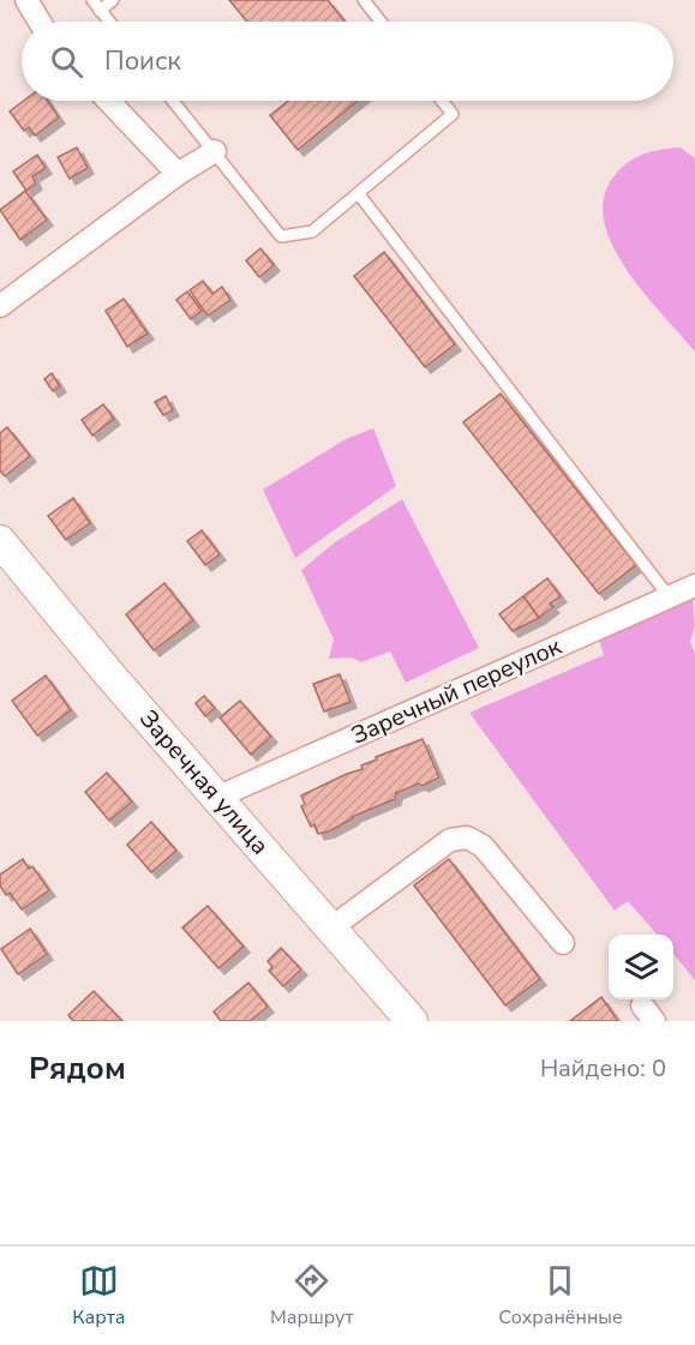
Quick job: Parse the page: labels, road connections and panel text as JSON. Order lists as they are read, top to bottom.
{
  "streets": {
    "main road": ["Заречная улица"],
    "street": ["Заречный переулок"]
  },
  "crossings": [
    ["Заречный переулок", "Заречная улица"]
  ],
  "page": {
    "search": "Поиск",
    "heading": ["Рядом", "Найдено: 0"],
    "nav": ["Карта", "Маршрут", "Сохранённые"]
  }
}
